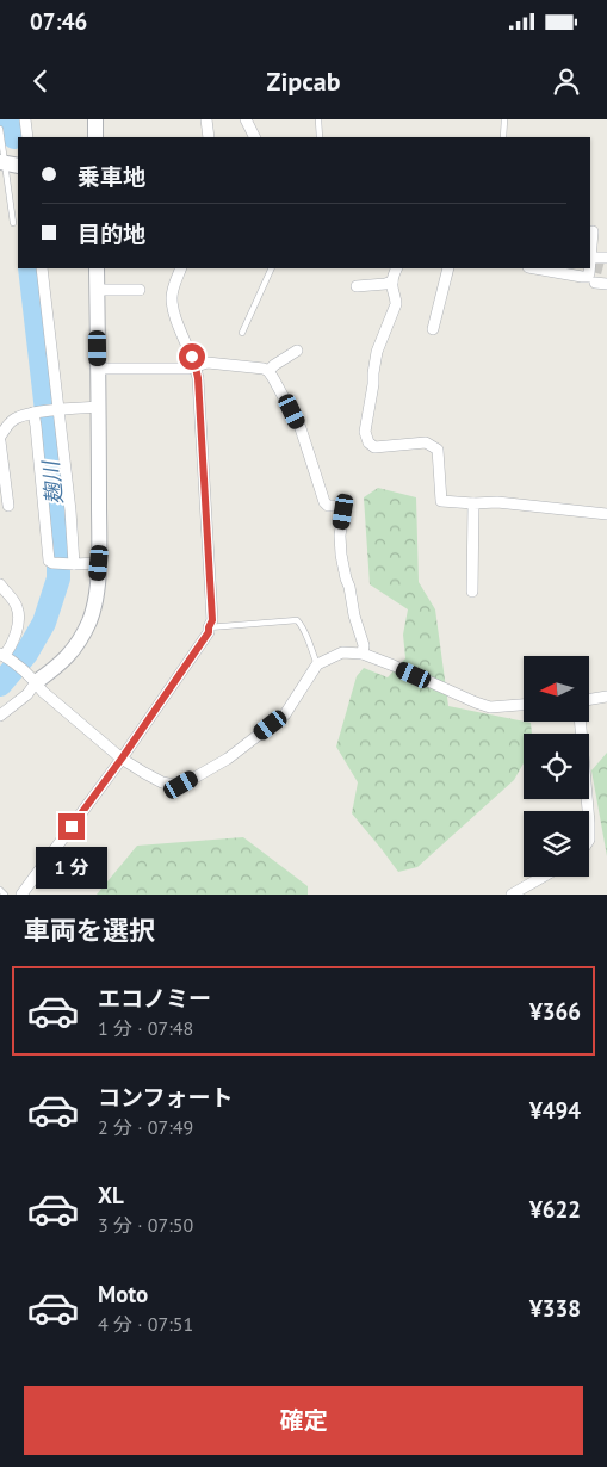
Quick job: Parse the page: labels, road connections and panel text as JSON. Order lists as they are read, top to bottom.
{
  "water": ["麹川"],
  "north": "left",
  "page": {
    "status": "07:46",
    "header": "Zipcab",
    "banner": ["乗車地", "目的地"],
    "bubble": "1 分",
    "heading": "車両を選択",
    "list": [
      {
        "name": "エコノミー",
        "note": "1 分 · 07:48",
        "value": "¥366"
      },
      {
        "name": "コンフォート",
        "note": "2 分 · 07:49",
        "value": "¥494"
      },
      {
        "name": "XL",
        "note": "3 分 · 07:50",
        "value": "¥622"
      },
      {
        "name": "Moto",
        "note": "4 分 · 07:51",
        "value": "¥338"
      }
    ],
    "buttons": "確定"
  }
}
